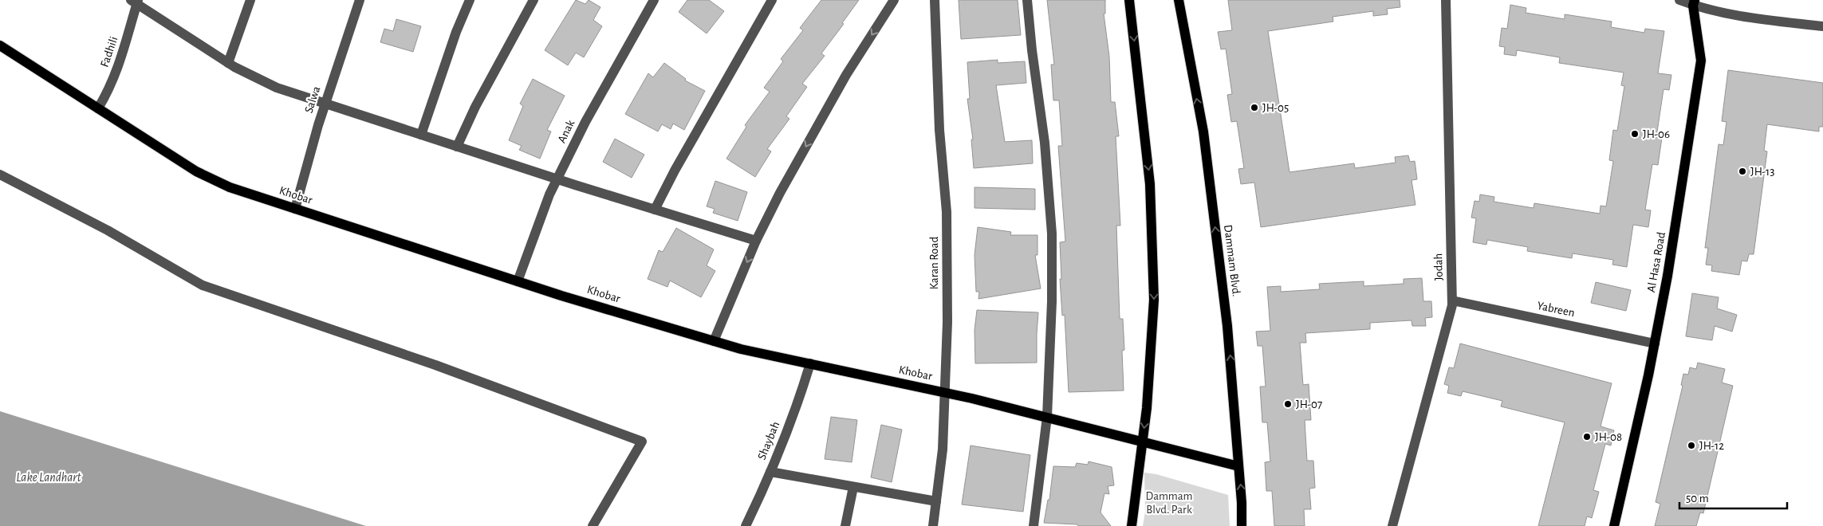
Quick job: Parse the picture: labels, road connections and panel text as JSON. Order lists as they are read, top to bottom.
{
  "streets": {
    "main road": ["Khobar", "Dammam Blvd.", "Al Hasa Road"],
    "street": [
      "Fadhili",
      "Salwa",
      "Anak",
      "Karan Road",
      "Jodah",
      "Yabreen",
      "Shaybah"
    ]
  },
  "crossings": [
    ["Fadhili", "Khobar"],
    ["Salwa", "Khobar"],
    ["Anak", "Khobar"],
    ["Khobar", "Dammam Blvd."],
    ["Khobar", "Karan Road"],
    ["Khobar", "Shaybah"],
    ["Al Hasa Road", "Yabreen"],
    ["Jodah", "Yabreen"]
  ],
  "water": ["Lake Landhart"],
  "parks": ["Dammam Blvd. Park"],
  "places": [
    "JH-05",
    "JH-06",
    "JH-13",
    "JH-07",
    "JH-08",
    "JH-12"
  ],
  "scale_bar": "50 m"
}
